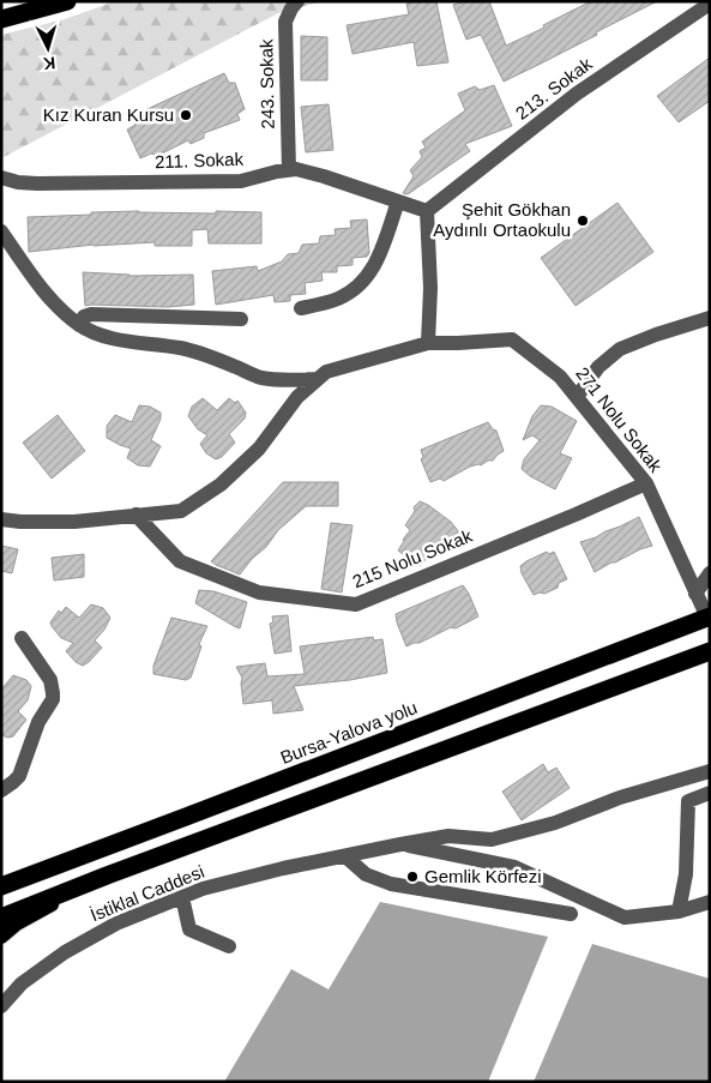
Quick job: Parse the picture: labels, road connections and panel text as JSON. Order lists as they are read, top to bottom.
{
  "streets": {
    "highway": ["Bursa-Yalova yolu"],
    "main road": ["İstiklal Caddesi"],
    "street": [
      "243. Sokak",
      "213. Sokak",
      "211. Sokak",
      "271 Nolu Sokak",
      "215 Nolu Sokak"
    ]
  },
  "crossings": [
    ["243. Sokak", "211. Sokak"],
    ["213. Sokak", "211. Sokak"],
    ["271 Nolu Sokak", "215 Nolu Sokak"],
    ["271 Nolu Sokak", "Bursa-Yalova yolu"]
  ],
  "places": ["Kız Kuran Kursu", "Şehit Gökhan Aydınlı Ortaokulu", "Gemlik Körfezi"],
  "north": "bottom"
}
